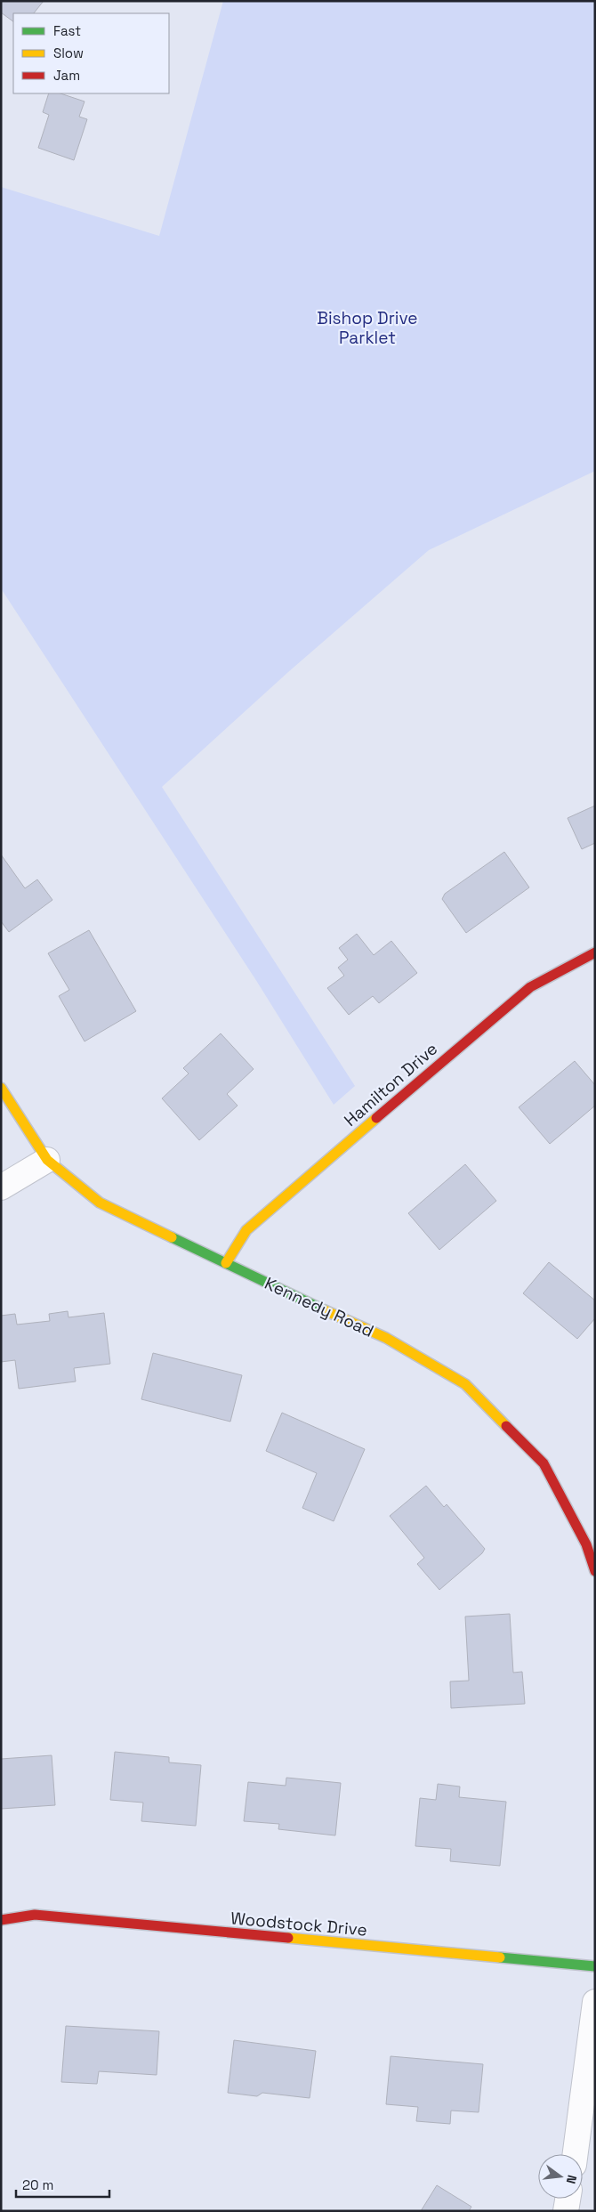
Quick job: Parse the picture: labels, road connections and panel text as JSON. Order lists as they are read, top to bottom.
{
  "streets": {
    "street": ["Hamilton Drive", "Kennedy Road", "Woodstock Drive"]
  },
  "crossings": [
    ["Hamilton Drive", "Kennedy Road"]
  ],
  "parks": ["Bishop Drive Parklet"],
  "legend": ["Fast", "Slow", "Jam"],
  "scale_bar": "20 m",
  "north": "right"
}
